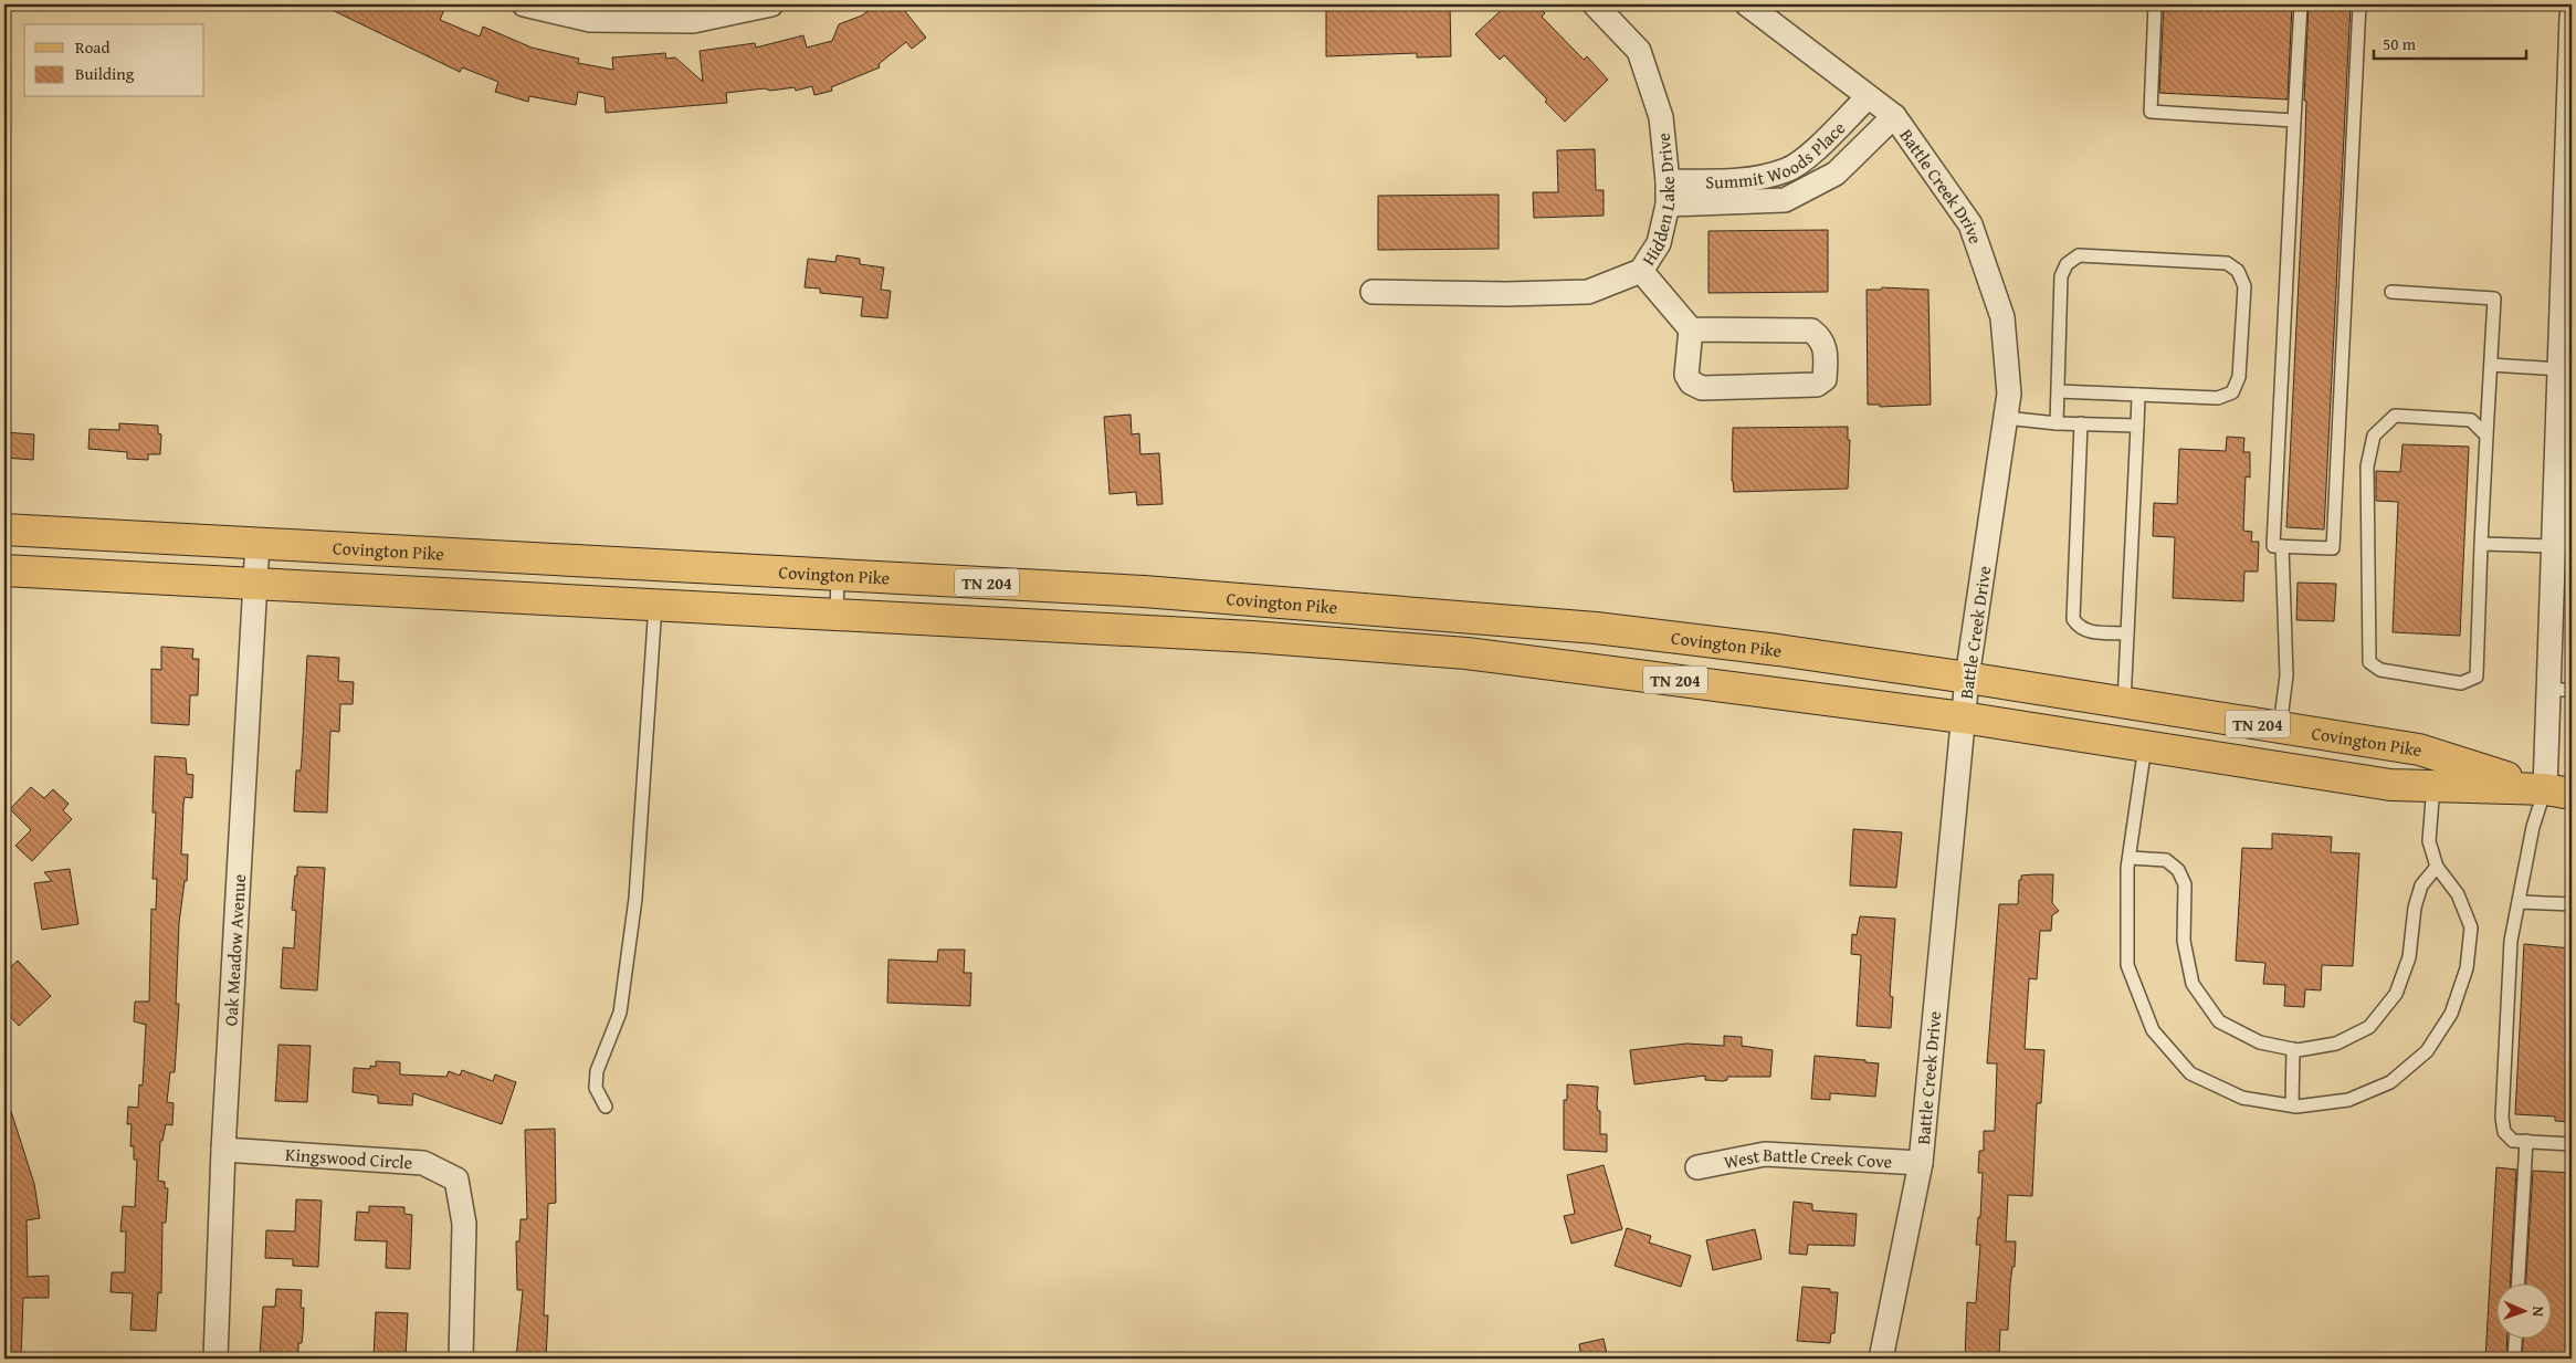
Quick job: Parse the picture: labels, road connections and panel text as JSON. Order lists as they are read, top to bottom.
{
  "streets": {
    "main road": ["Covington Pike", "TN 204"],
    "street": [
      "Summit Woods Place",
      "Battle Creek Drive",
      "Hidden Lake Drive",
      "Oak Meadow Avenue",
      "Kingswood Circle",
      "West Battle Creek Cove"
    ]
  },
  "crossings": [
    ["Summit Woods Place", "Battle Creek Drive"],
    ["Summit Woods Place", "Hidden Lake Drive"],
    ["Battle Creek Drive", "Covington Pike"],
    ["Battle Creek Drive", "West Battle Creek Cove"],
    ["Covington Pike", "Oak Meadow Avenue"],
    ["Oak Meadow Avenue", "Kingswood Circle"]
  ],
  "legend": ["Road", "Building"],
  "scale_bar": "50 m",
  "north": "right"
}
